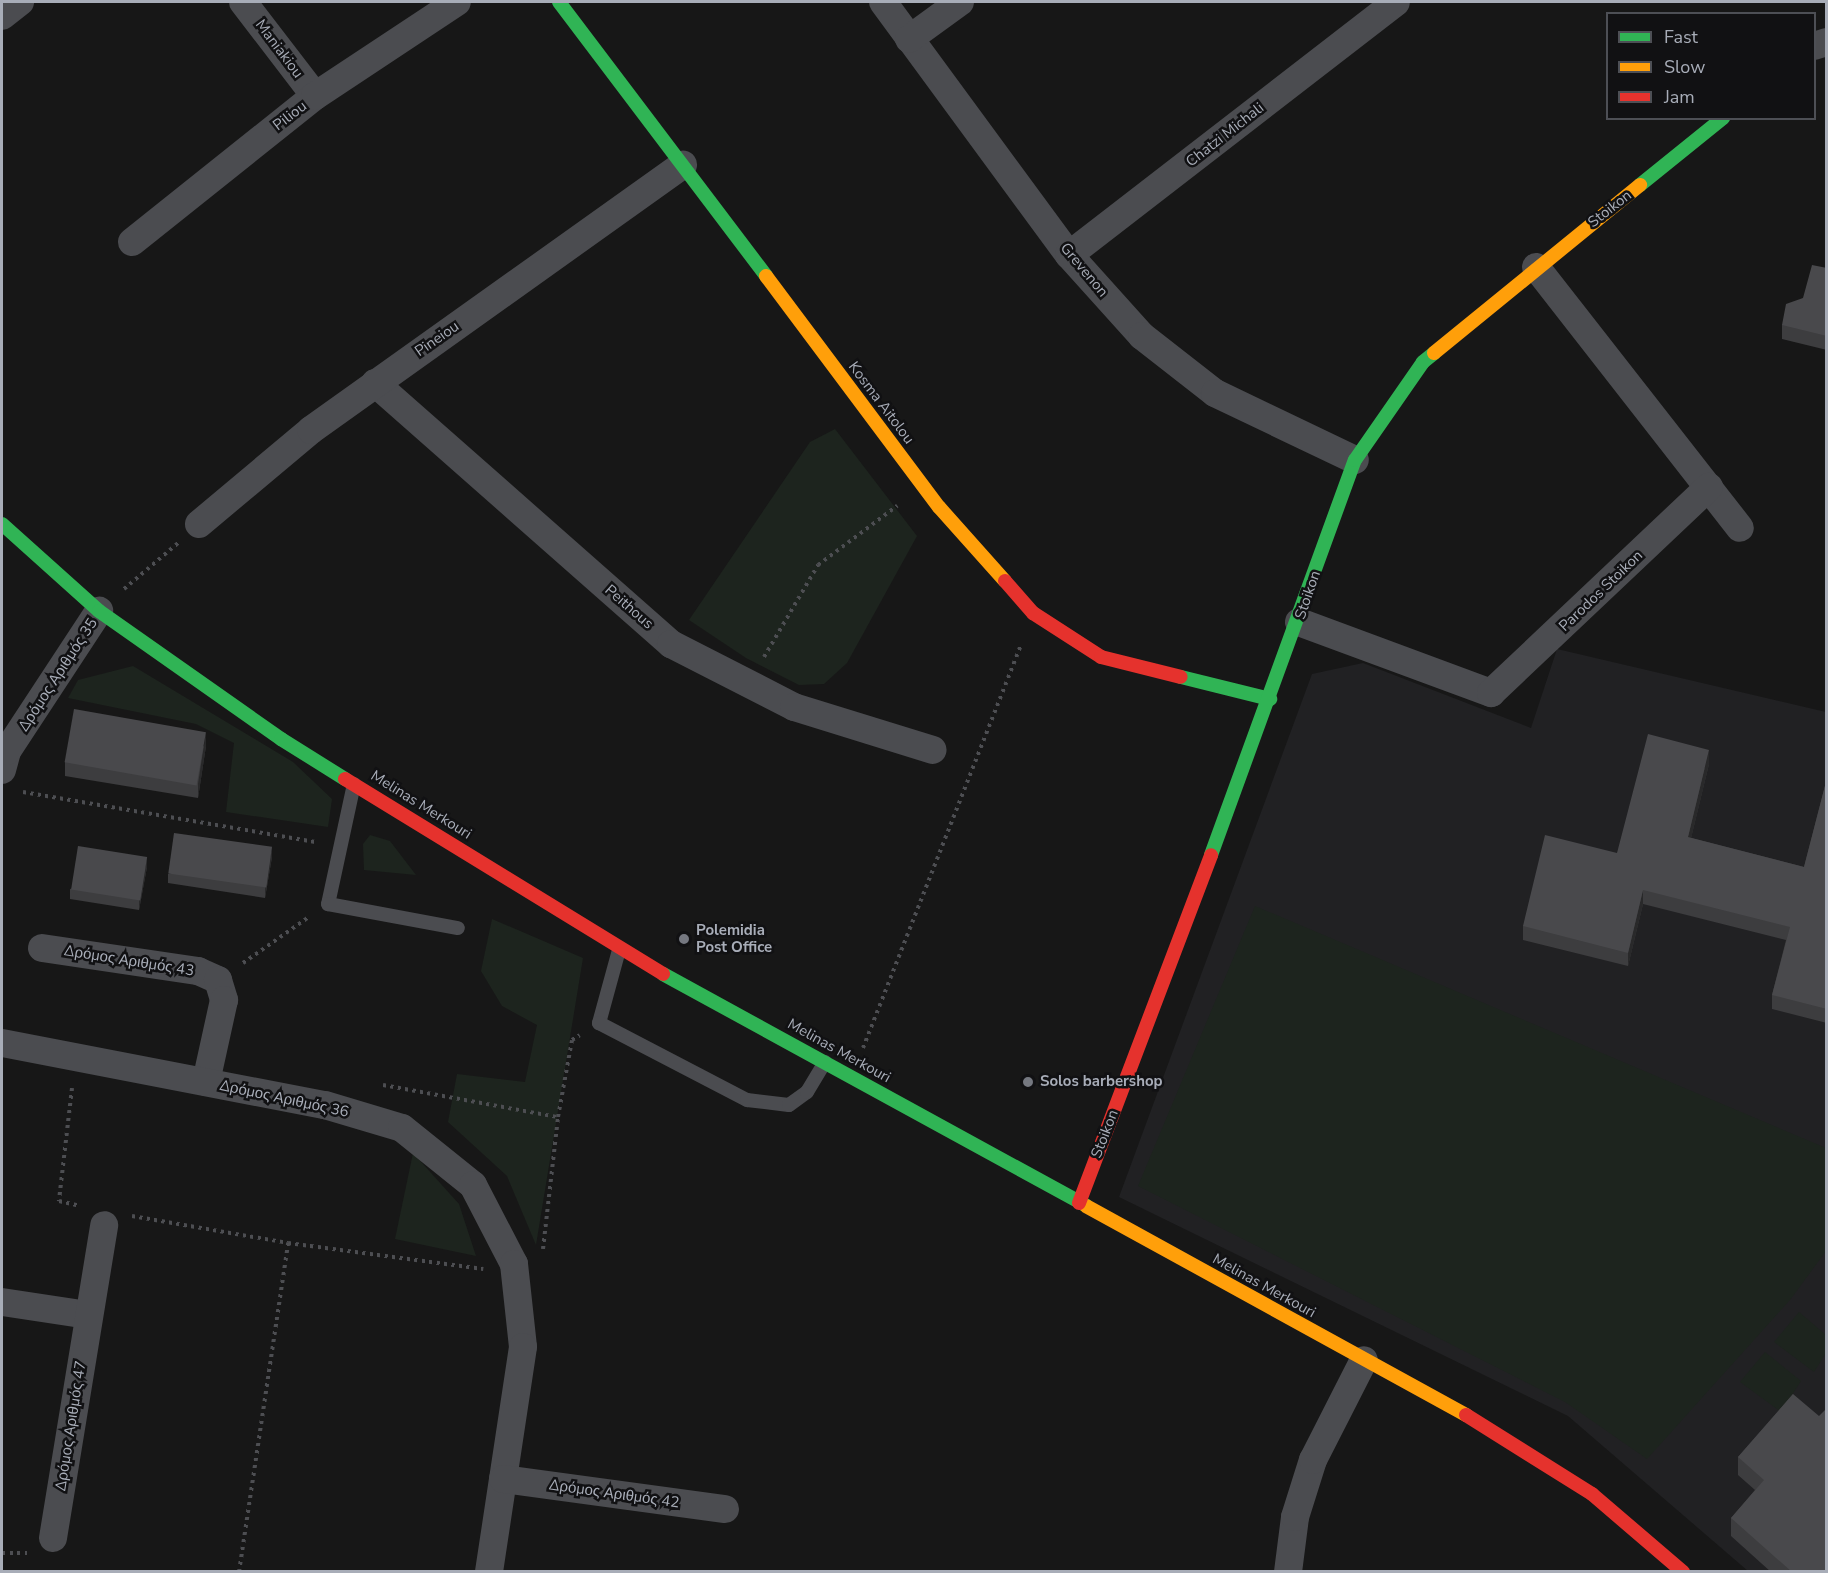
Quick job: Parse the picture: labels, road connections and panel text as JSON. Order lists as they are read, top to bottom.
{
  "streets": {
    "street": [
      "Maniakiou",
      "Piliou",
      "Chatzi Michali",
      "Stoikon",
      "Grevenon",
      "Pineiou",
      "Kosma Aitolou",
      "Parodos Stoikon",
      "Peithous",
      "Δρόμος Αριθμός 35",
      "Melinas Merkouri",
      "Δρόμος Αριθμός 43",
      "Δρόμος Αριθμός 36",
      "Δρόμος Αριθμός 47",
      "Δρόμος Αριθμός 42"
    ]
  },
  "crossings": [
    ["Maniakiou", "Piliou"],
    ["Chatzi Michali", "Grevenon"],
    ["Stoikon", "Grevenon"],
    ["Stoikon", "Kosma Aitolou"],
    ["Stoikon", "Parodos Stoikon"],
    ["Stoikon", "Melinas Merkouri"],
    ["Pineiou", "Kosma Aitolou"],
    ["Pineiou", "Peithous"],
    ["Δρόμος Αριθμός 35", "Melinas Merkouri"],
    ["Δρόμος Αριθμός 36", "Δρόμος Αριθμός 42"]
  ],
  "places": ["Polemidia Post Office", "Solos barbershop"],
  "legend": ["Fast", "Slow", "Jam"]
}
